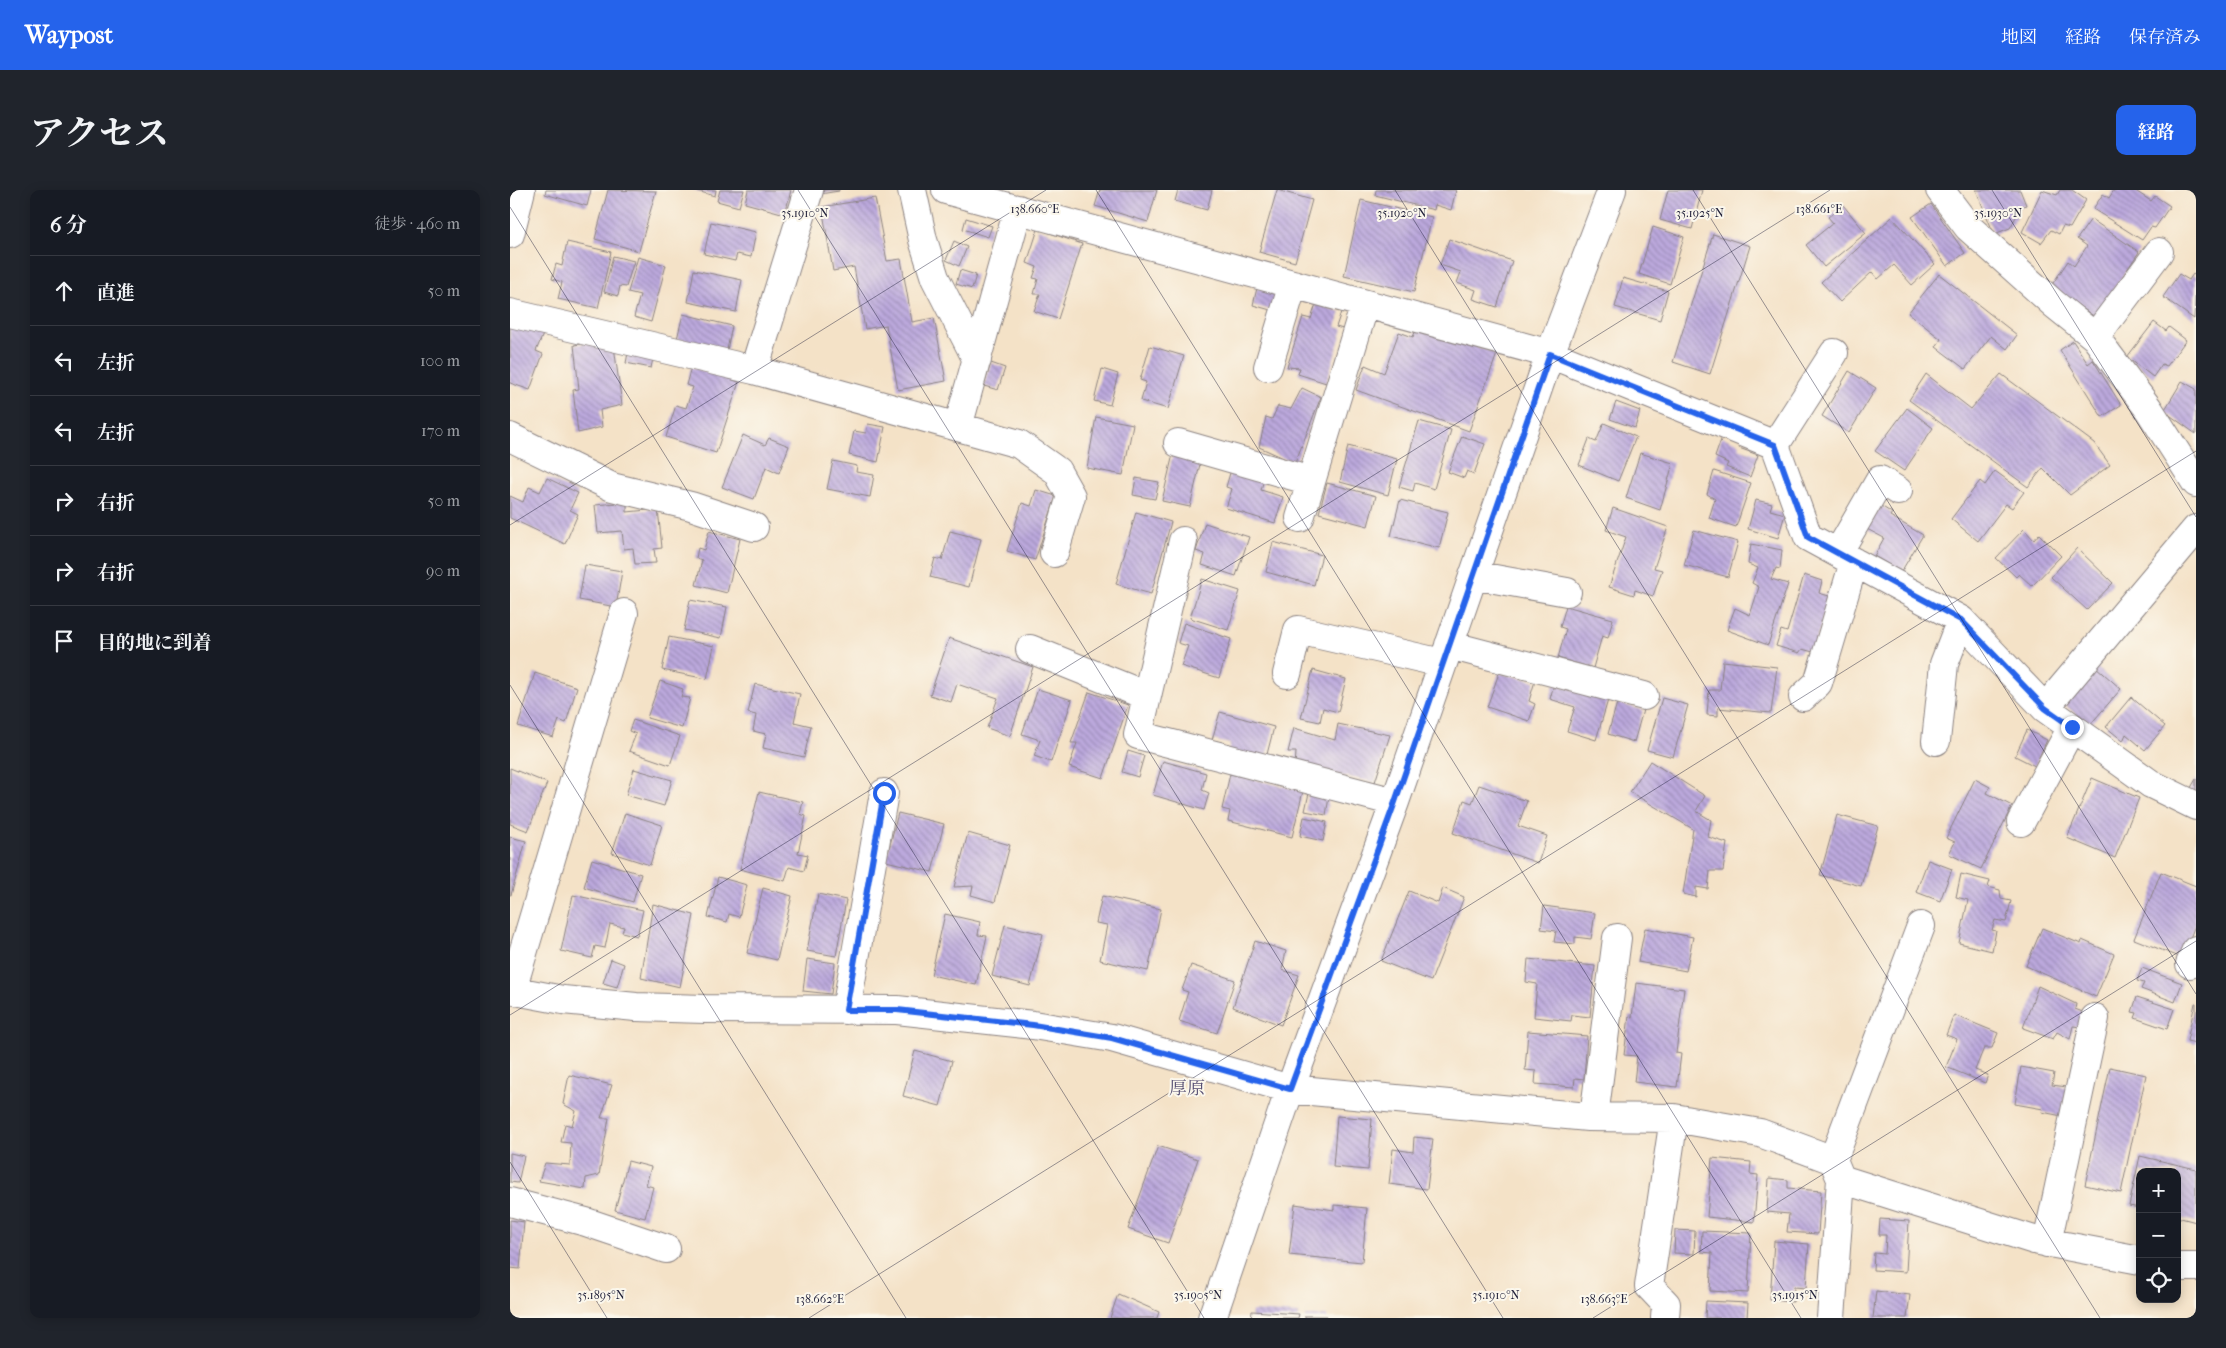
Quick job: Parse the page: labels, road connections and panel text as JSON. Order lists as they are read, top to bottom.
{
  "districts": ["厚原"],
  "page": {
    "header": "Waypost",
    "nav": ["地図", "経路", "保存済み"],
    "title": "アクセス",
    "buttons": "経路",
    "heading": ["6 分", "徒歩 · 460 m"],
    "list": [
      ["直進", "50 m"],
      ["左折", "100 m"],
      ["左折", "170 m"],
      ["右折", "50 m"],
      ["右折", "90 m"],
      "目的地に到着"
    ],
    "map_buttons": ["+", "−"]
  },
  "coordinates": [
    "138.660°E",
    "138.661°E",
    "35.1910°N",
    "35.1920°N",
    "35.1925°N",
    "35.1930°N",
    "35.1895°N",
    "35.1905°N",
    "35.1915°N",
    "138.662°E",
    "138.663°E"
  ]
}
